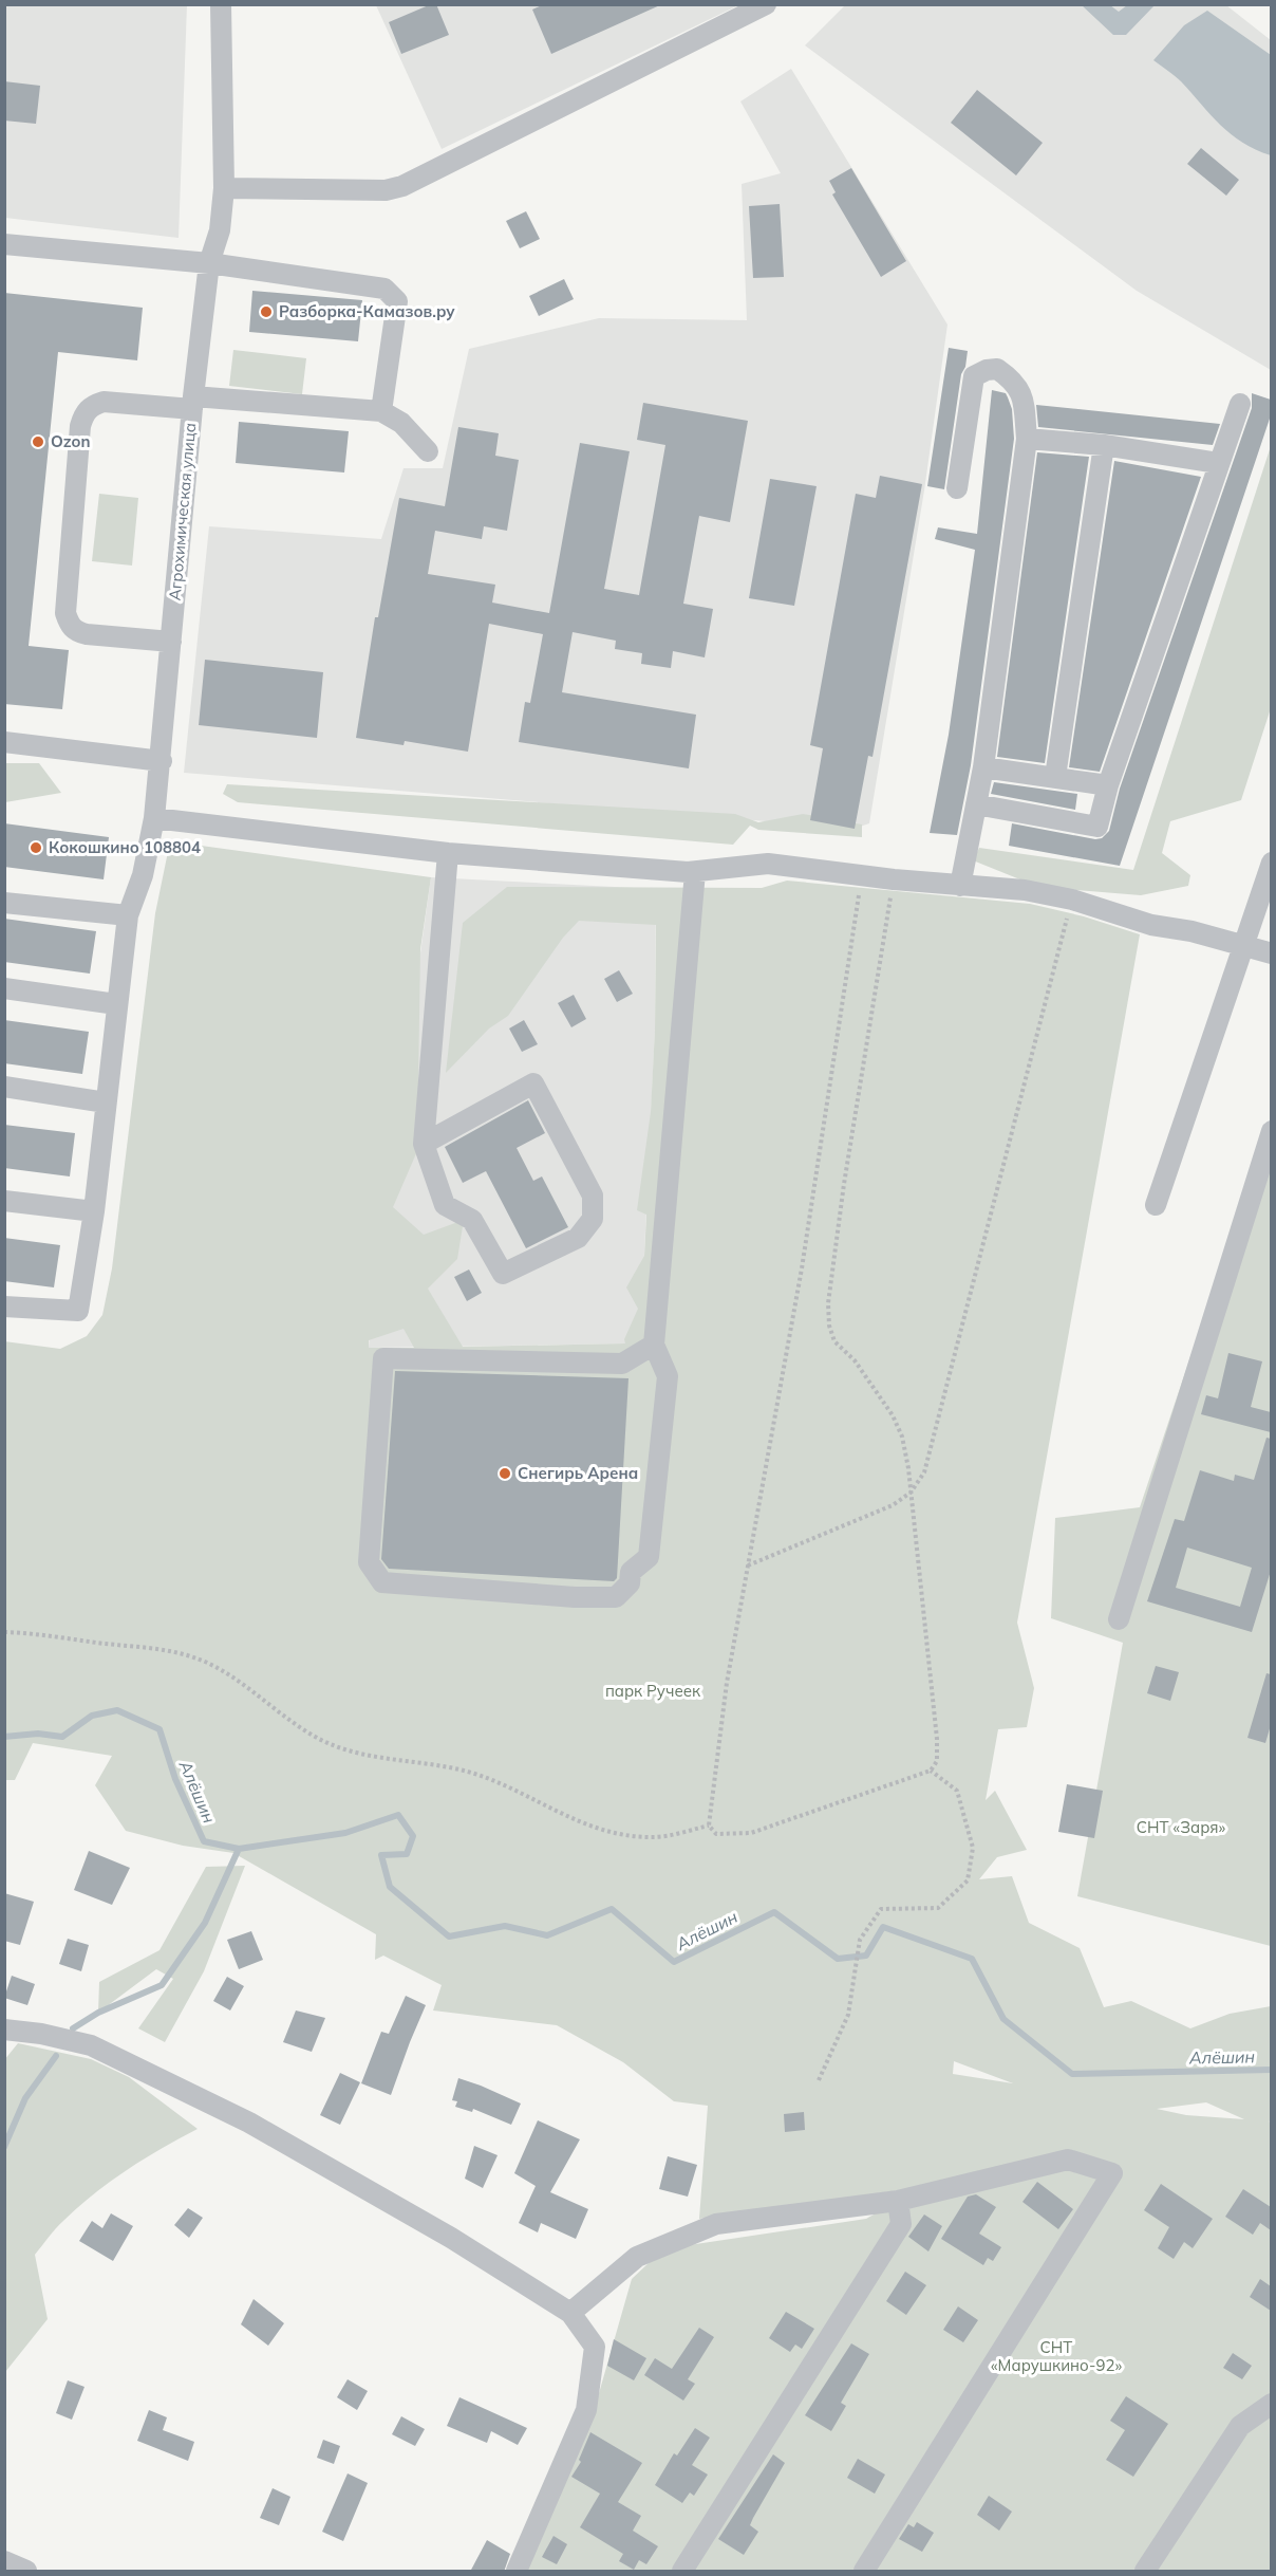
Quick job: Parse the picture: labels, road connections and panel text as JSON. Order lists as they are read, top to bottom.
{
  "streets": {
    "street": ["Агрохимическая улица"]
  },
  "water": ["Алёшин"],
  "parks": ["парк Ручеек", "СНТ «Заря»", "СНТ «Марушкино-92»"],
  "places": [
    "Разборка-Камазов.ру",
    "Ozon",
    "Кокошкино 108804",
    "Снегирь Арена"
  ]
}
